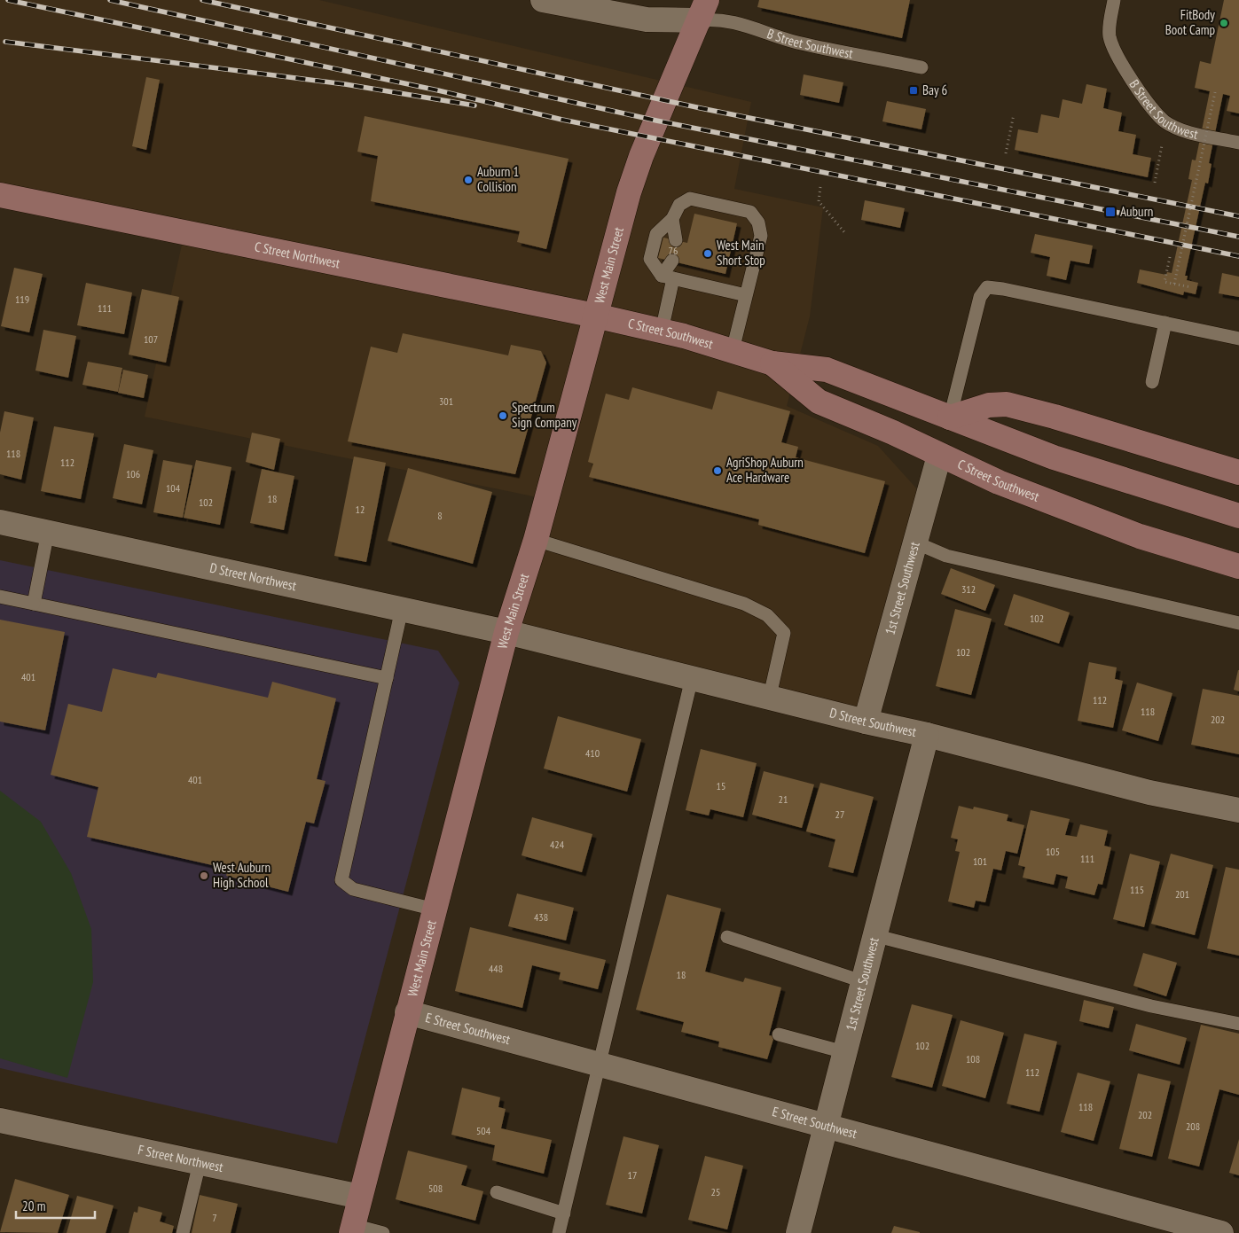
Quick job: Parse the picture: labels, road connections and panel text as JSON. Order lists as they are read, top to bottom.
{
  "streets": {
    "main road": ["C Street Northwest", "West Main Street", "C Street Southwest"],
    "street": [
      "D Street Northwest",
      "1st Street Southwest",
      "D Street Southwest",
      "E Street Southwest",
      "F Street Northwest"
    ],
    "lane": ["B Street Southwest"]
  },
  "crossings": [
    ["B Street Southwest", "West Main Street"],
    ["C Street Northwest", "West Main Street"],
    ["C Street Northwest", "C Street Southwest"],
    ["West Main Street", "C Street Southwest"],
    ["West Main Street", "D Street Northwest"],
    ["West Main Street", "D Street Southwest"],
    ["West Main Street", "E Street Southwest"],
    ["West Main Street", "F Street Northwest"],
    ["C Street Southwest", "1st Street Southwest"],
    ["D Street Northwest", "D Street Southwest"],
    ["1st Street Southwest", "D Street Southwest"],
    ["1st Street Southwest", "E Street Southwest"]
  ],
  "places": {
    "other": [
      "FitBody Boot Camp",
      "Auburn 1 Collision",
      "West Main Short Stop",
      "Spectrum Sign Company",
      "AgriShop Auburn Ace Hardware",
      "West Auburn High School"
    ],
    "transit": ["Bay 6", "Auburn"]
  },
  "house_numbers": [
    "76",
    "119",
    "111",
    "107",
    "301",
    "118",
    "112",
    "106",
    "104",
    "18",
    "102",
    "12",
    "8",
    "312",
    "102",
    "102",
    "401",
    "112",
    "118",
    "202",
    "410",
    "401",
    "15",
    "21",
    "27",
    "424",
    "105",
    "111",
    "101",
    "115",
    "201",
    "438",
    "448",
    "18",
    "102",
    "108",
    "112",
    "118",
    "202",
    "208",
    "504",
    "17",
    "508",
    "25",
    "7"
  ],
  "scale_bar": "20 m"
}
